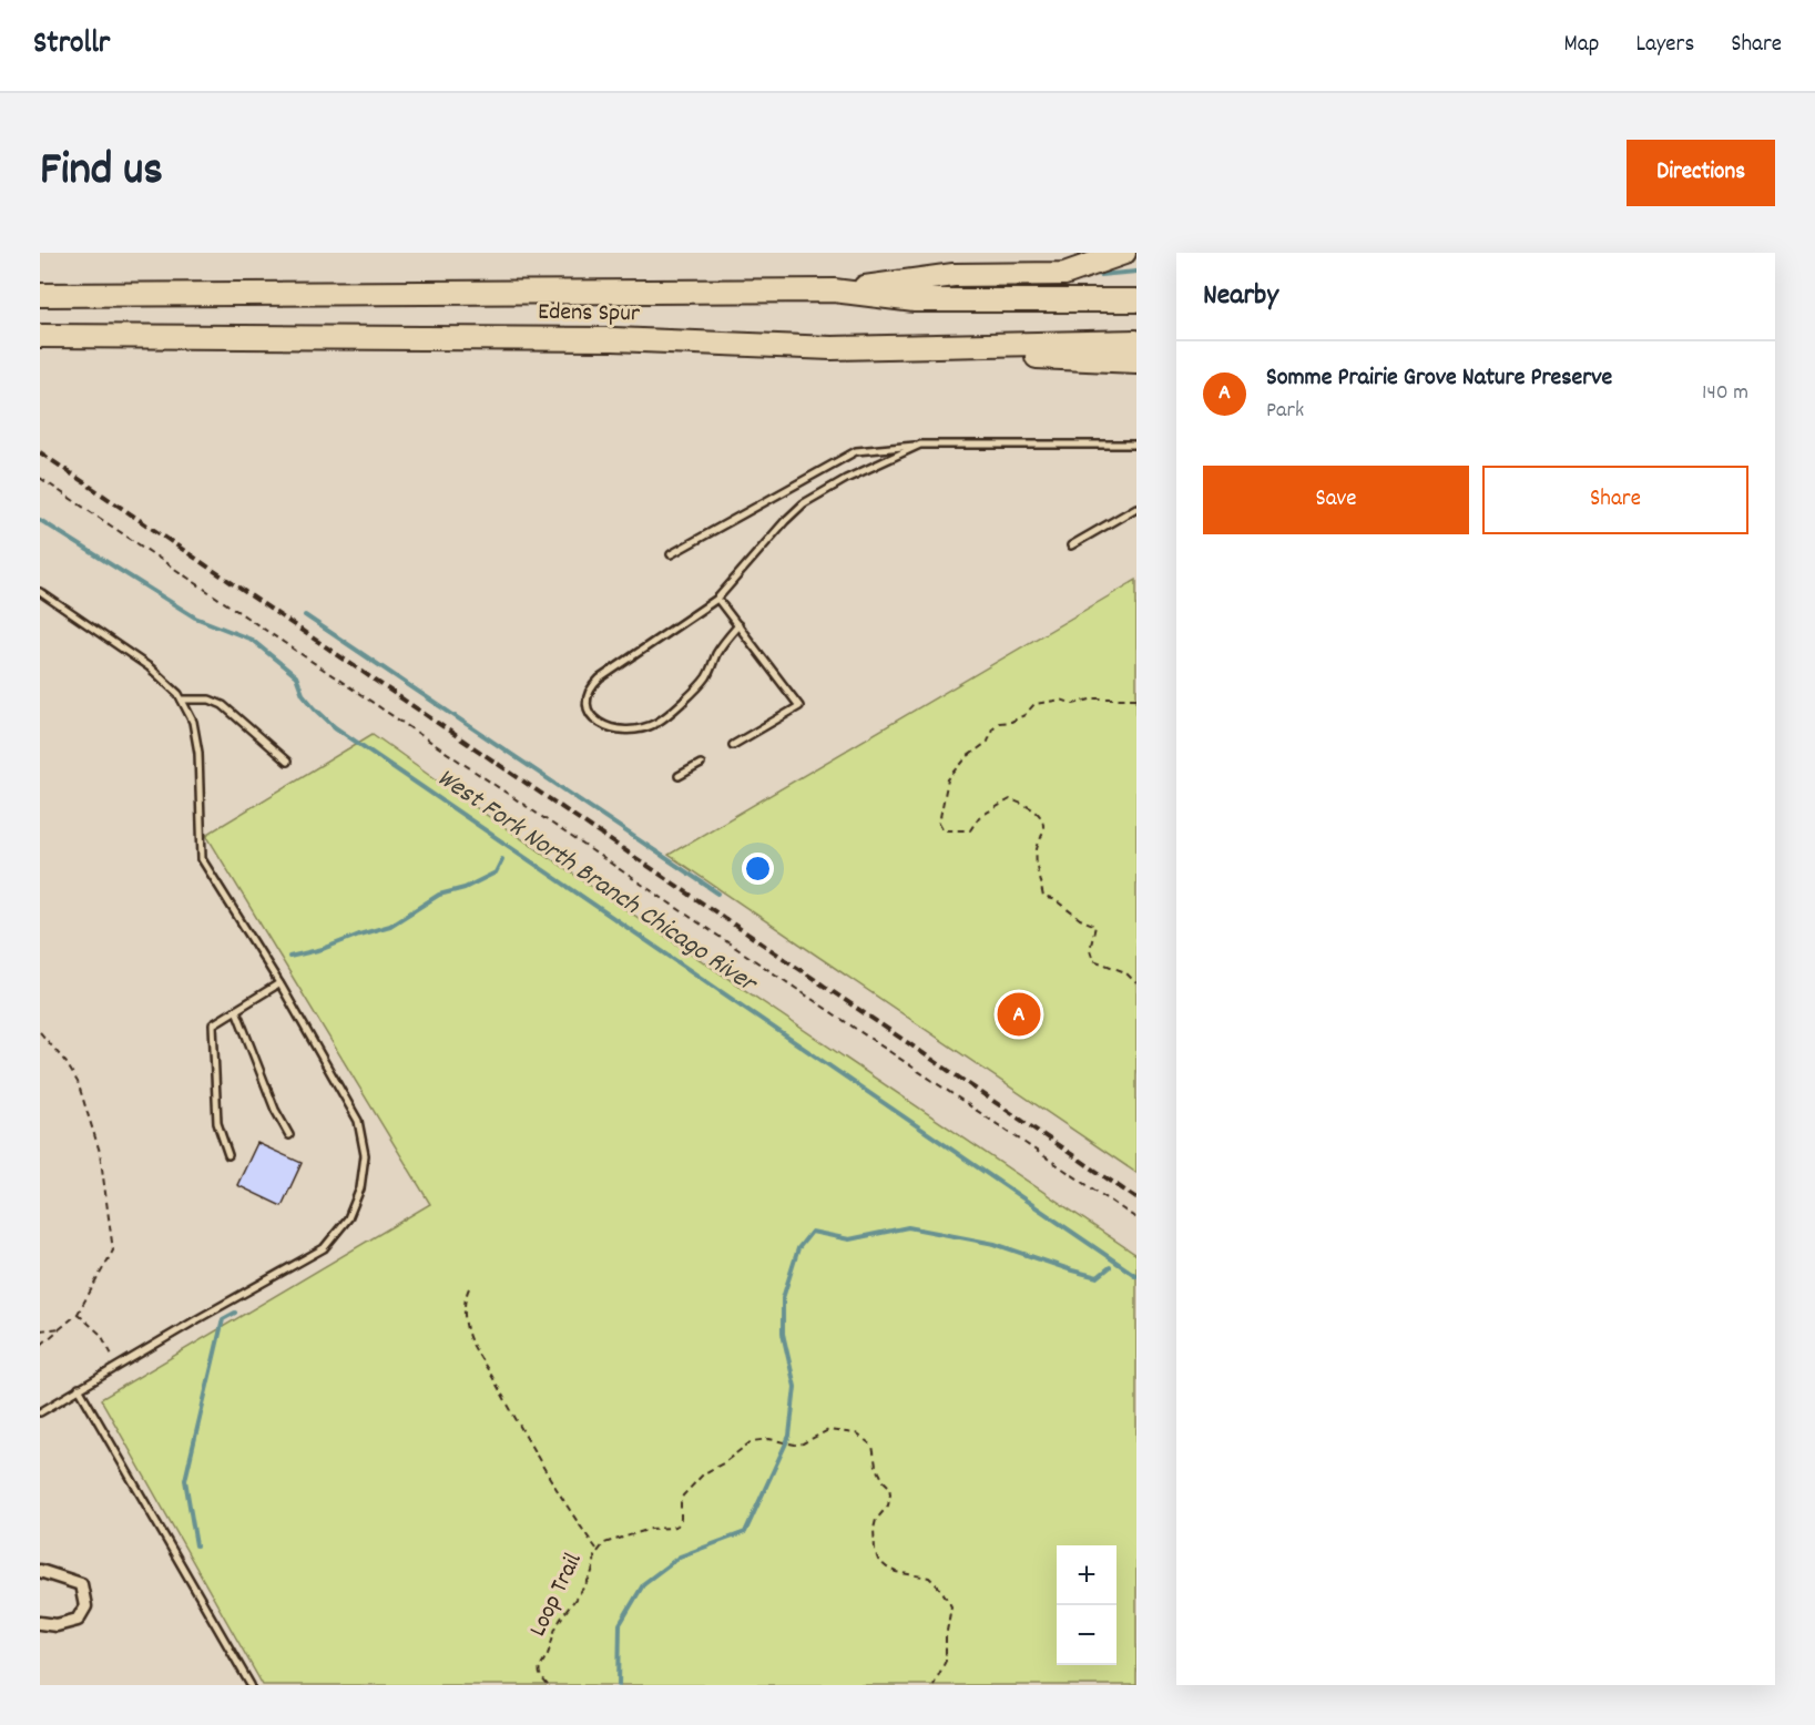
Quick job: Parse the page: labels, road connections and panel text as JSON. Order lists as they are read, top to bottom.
{
  "streets": {
    "highway": ["Edens Spur"],
    "path": ["Loop Trail"]
  },
  "water": ["West Fork North Branch Chicago River"],
  "page": {
    "header": "Strollr",
    "nav": ["Map", "Layers", "Share"],
    "title": "Find us",
    "buttons": [
      "Directions",
      ["Save", "Share"]
    ],
    "heading": "Nearby",
    "list": [
      {
        "mark": "A",
        "name": "Somme Prairie Grove Nature Preserve",
        "note": "Park",
        "value": "140 m"
      }
    ],
    "pins": "A",
    "map_buttons": ["+", "−"]
  }
}
